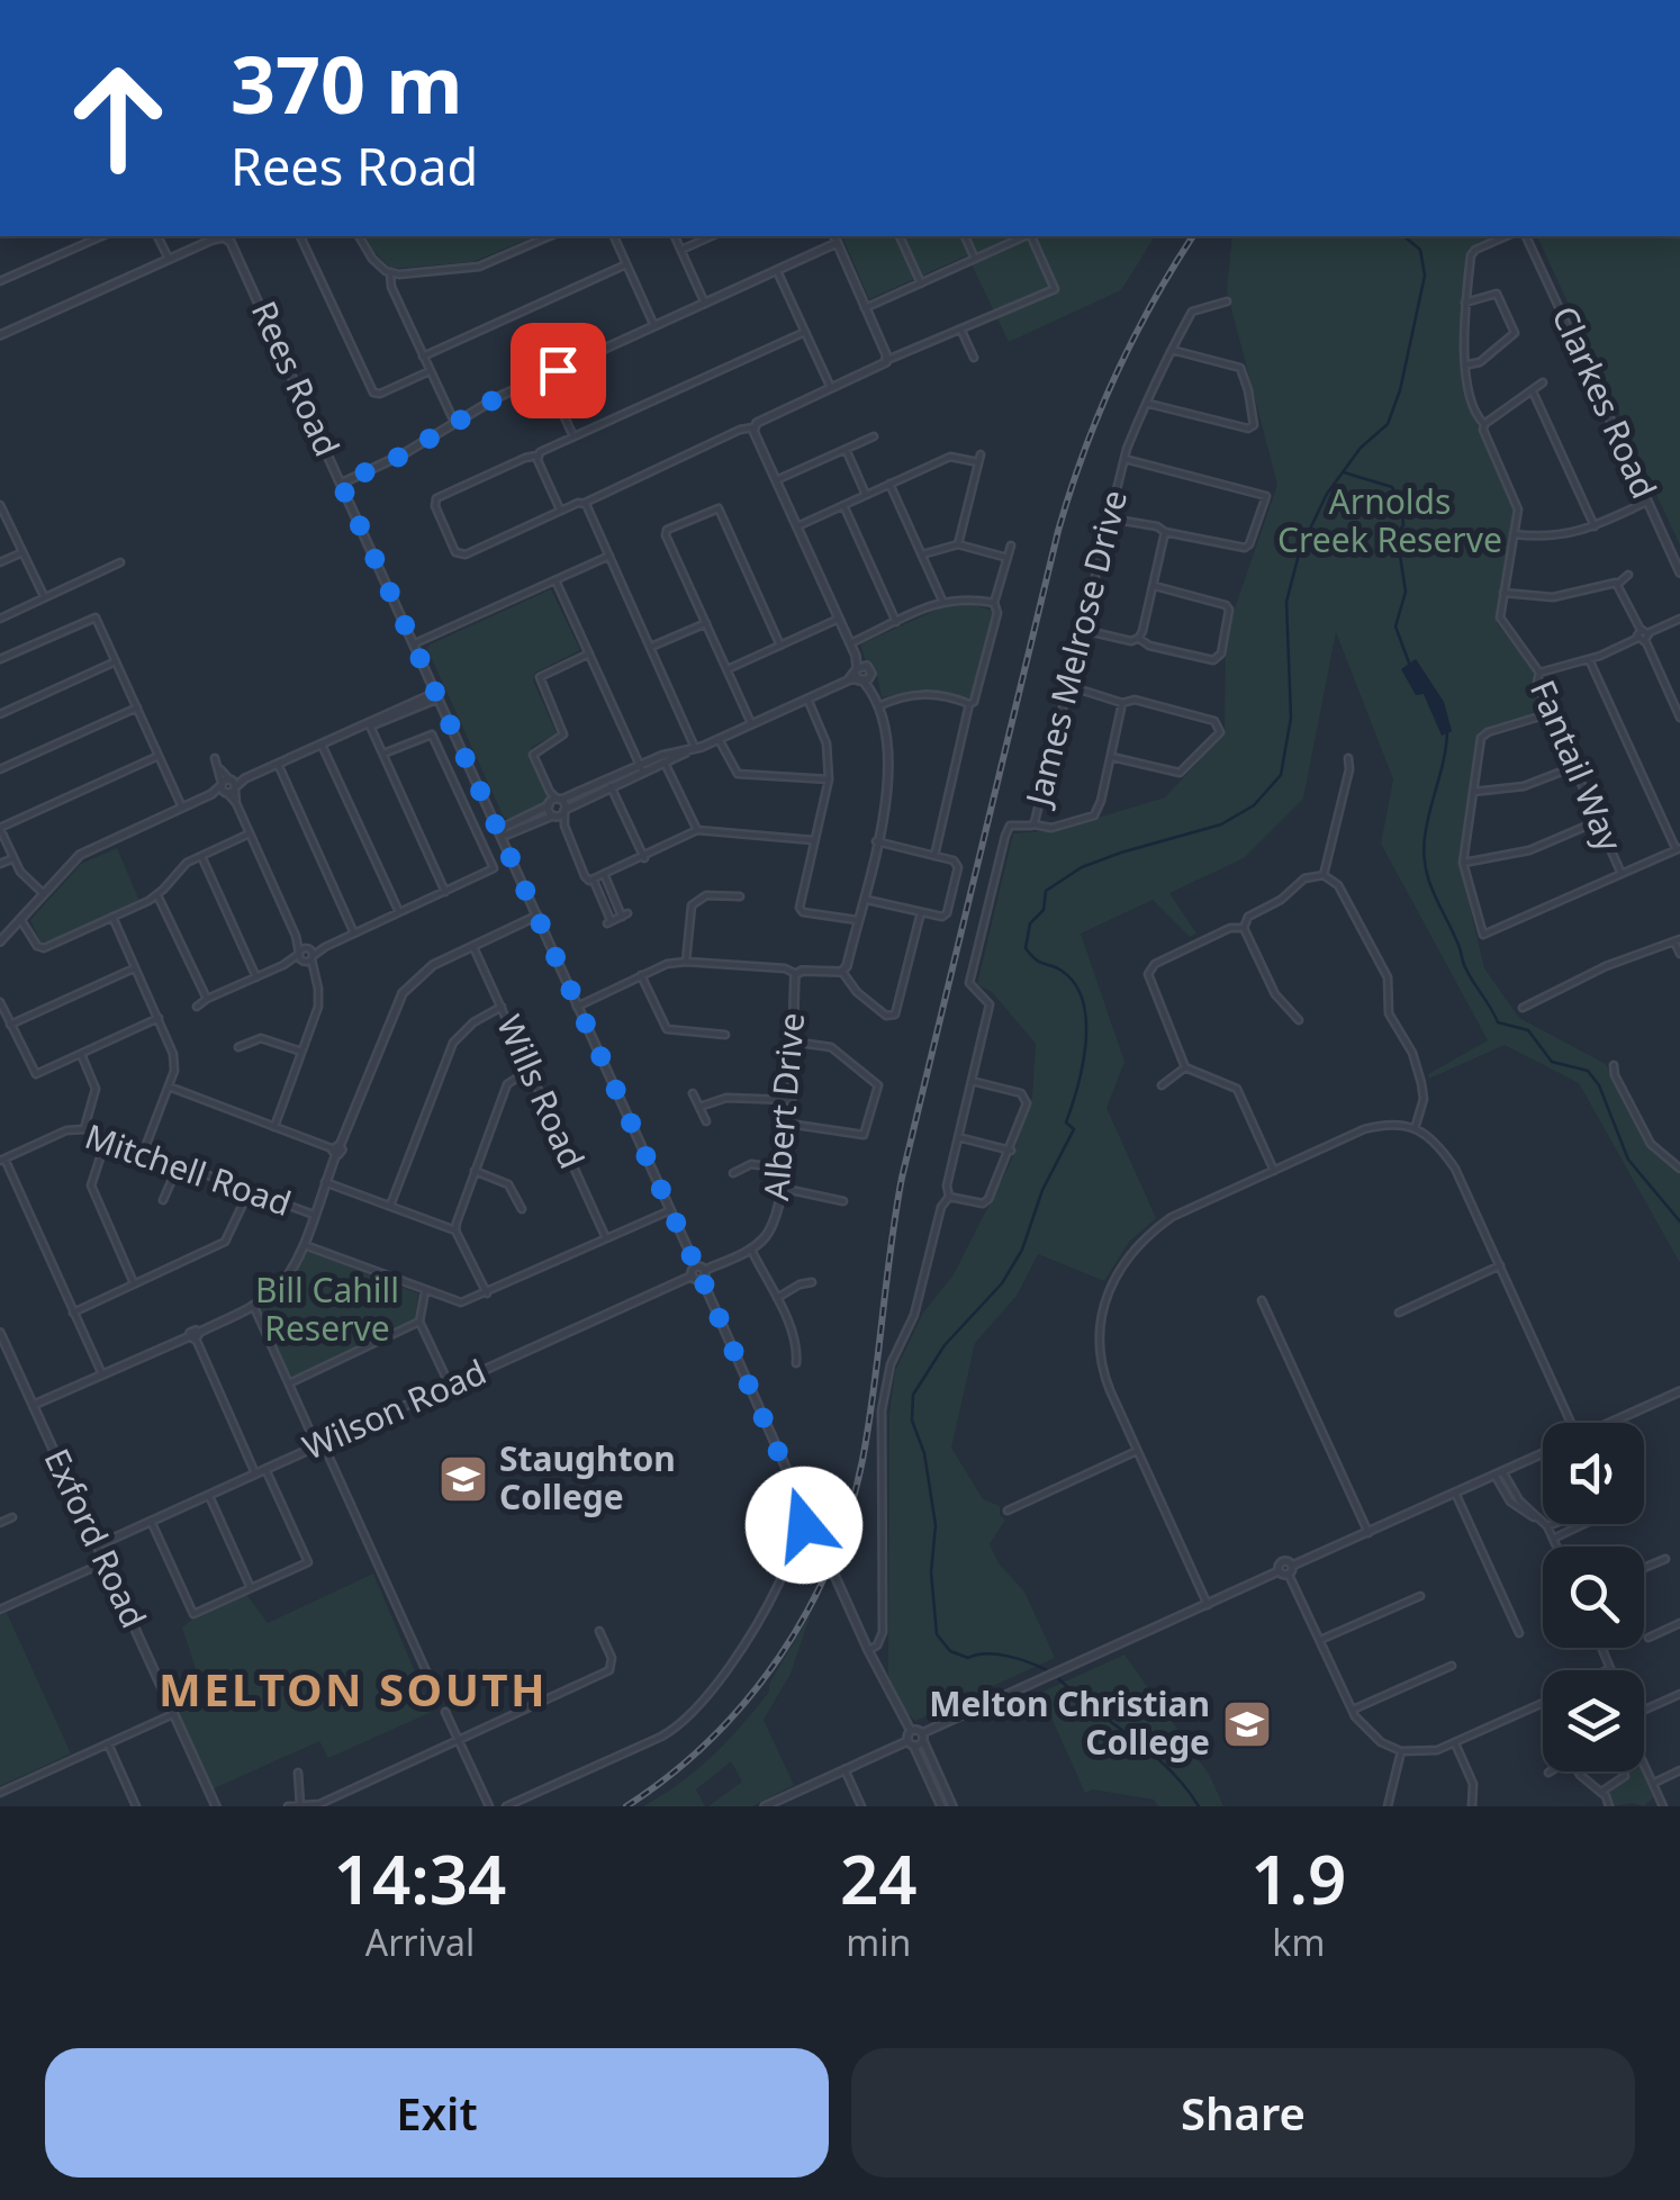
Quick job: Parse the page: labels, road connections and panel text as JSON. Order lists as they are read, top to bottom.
{
  "streets": {
    "street": [
      "Rees Road",
      "Clarkes Road",
      "James Melrose Drive",
      "Fantail Way",
      "Wills Road",
      "Albert Drive",
      "Mitchell Road",
      "Wilson Road",
      "Exford Road"
    ]
  },
  "crossings": [
    ["Rees Road", "Wilson Road"],
    ["Wilson Road", "Exford Road"]
  ],
  "districts": ["MELTON SOUTH"],
  "parks": ["Arnolds Creek Reserve", "Bill Cahill Reserve"],
  "places": {
    "school or university": ["Staughton College", "Melton Christian College"]
  },
  "page": {
    "turn": ["370 m", "Rees Road"],
    "eta": [
      "14:34",
      "Arrival",
      "24",
      "min",
      "1.9",
      "km"
    ],
    "buttons": ["Exit", "Share"]
  }
}
